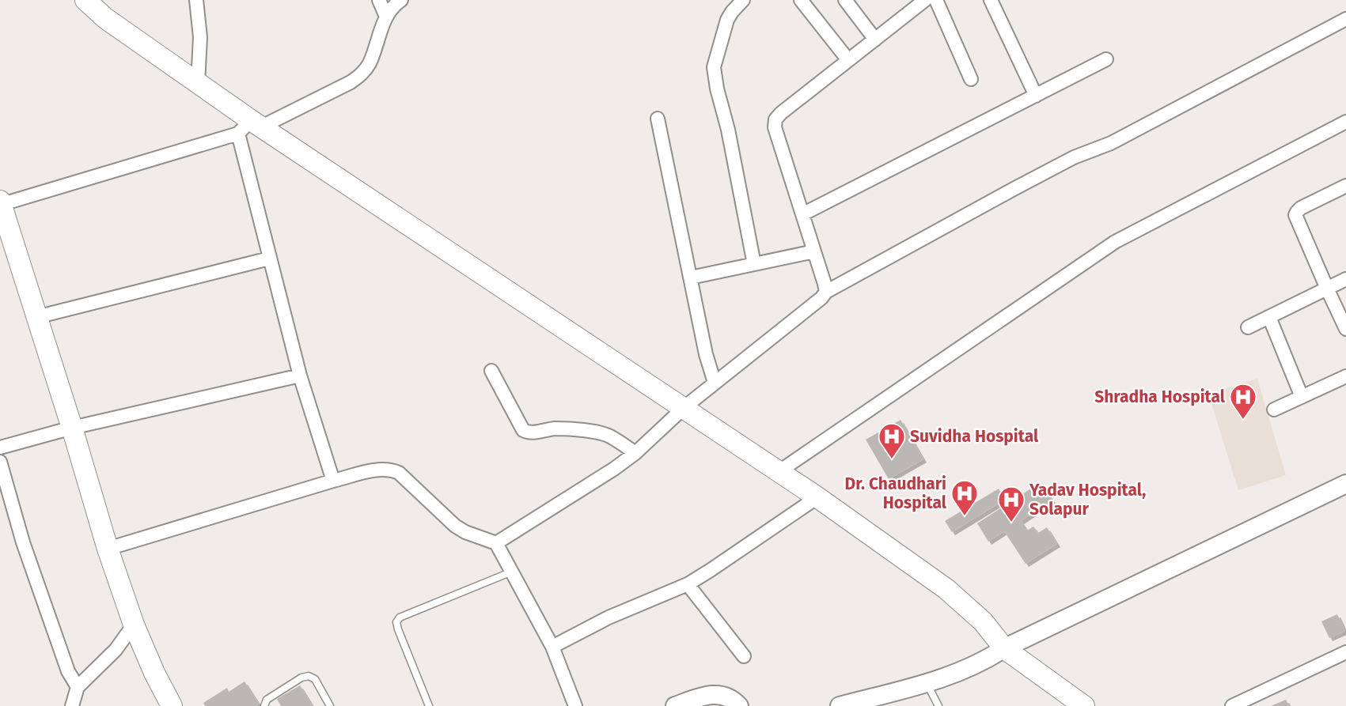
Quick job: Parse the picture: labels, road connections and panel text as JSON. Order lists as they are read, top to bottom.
{
  "places": {
    "hospital": [
      "Shradha Hospital",
      "Suvidha Hospital",
      "Dr. Chaudhari Hospital",
      "Yadav Hospital, Solapur"
    ]
  }
}
